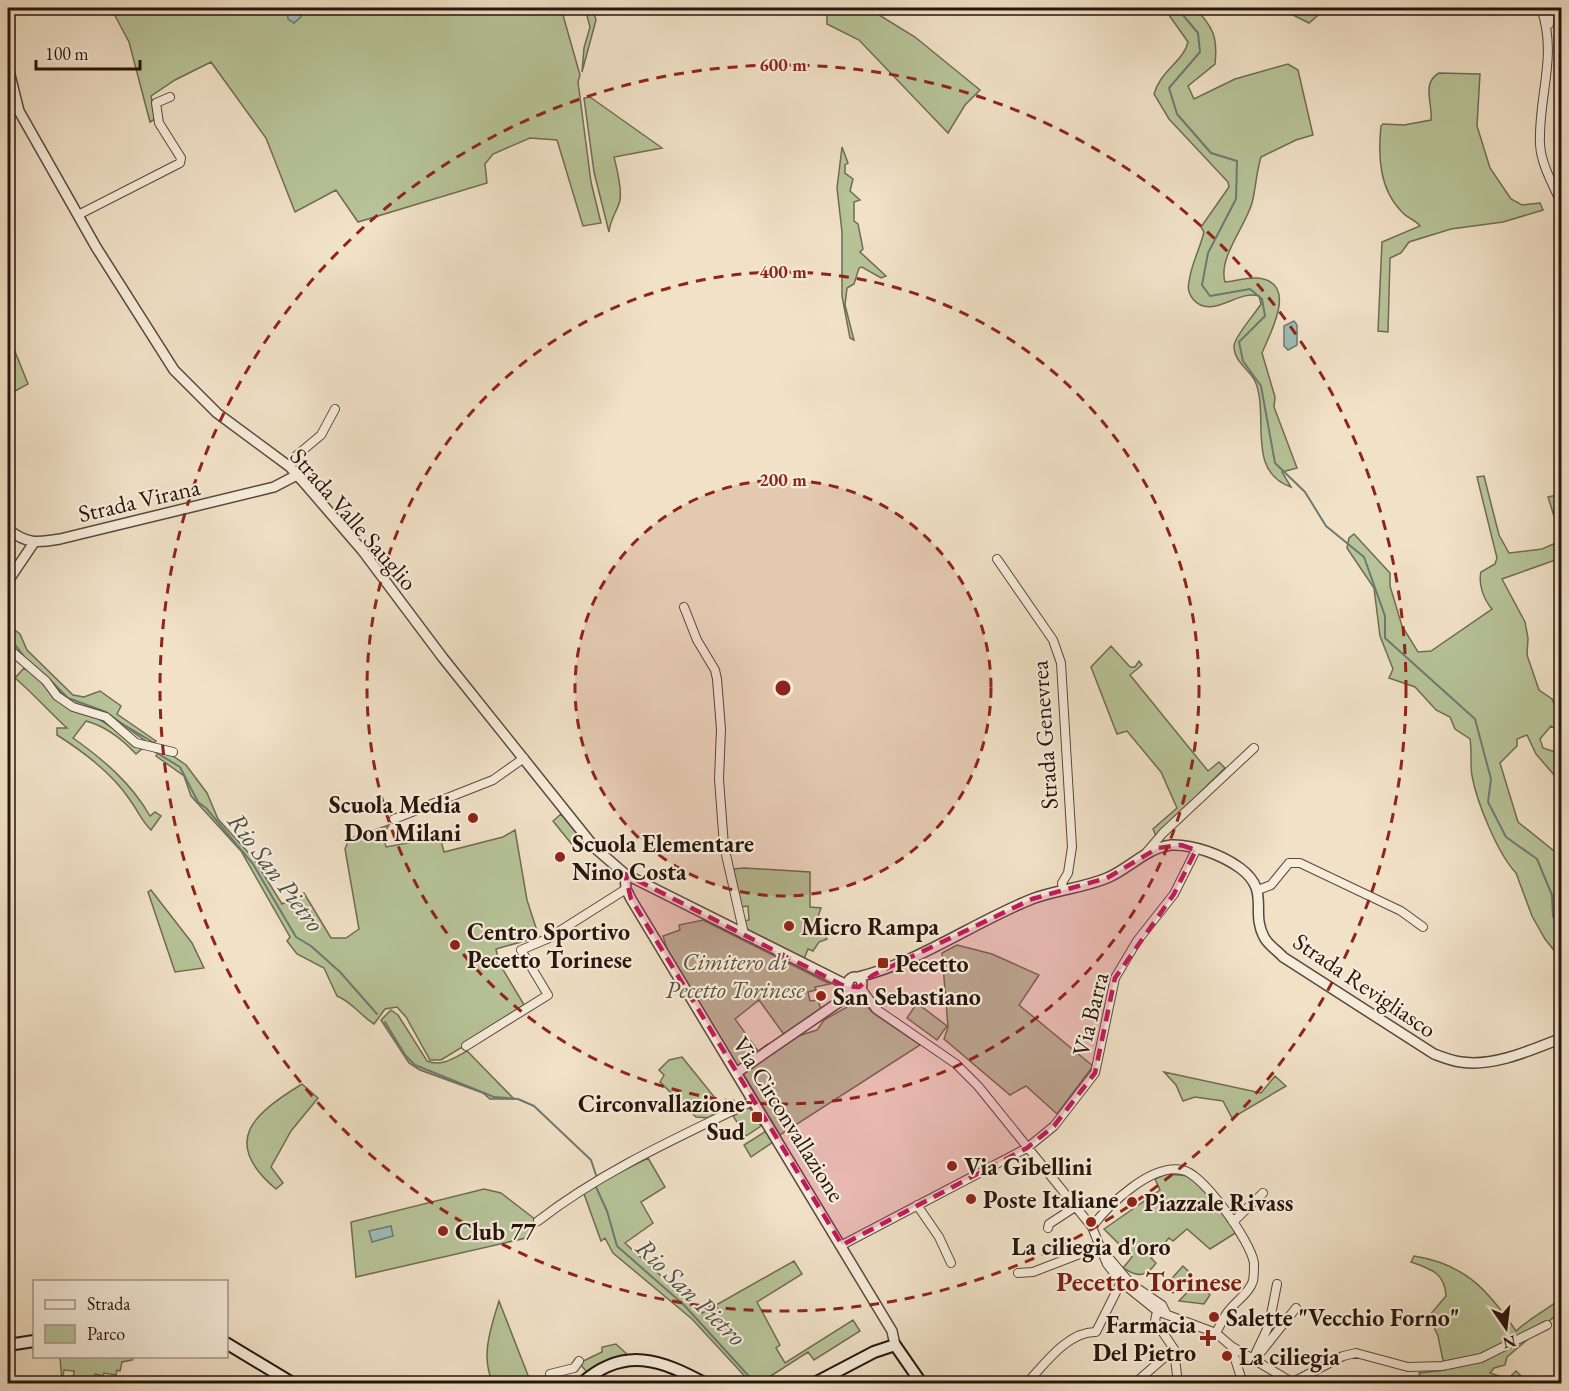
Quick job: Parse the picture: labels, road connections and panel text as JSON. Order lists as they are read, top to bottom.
{
  "streets": {
    "main road": ["Via Circonvallazione"],
    "street": [
      "Strada Virana",
      "Strada Valle Sauglio",
      "Strada Genevrea",
      "Strada Revigliasco",
      "Via Barra"
    ]
  },
  "crossings": [
    ["Strada Virana", "Strada Valle Sauglio"],
    ["Strada Valle Sauglio", "Via Circonvallazione"]
  ],
  "districts": ["Pecetto Torinese"],
  "water": ["Rio San Pietro"],
  "parks": ["Cimitero di Pecetto Torinese"],
  "places": {
    "other": [
      "Scuola Media Don Milani",
      "Scuola Elementare Nino Costa",
      "Micro Rampa",
      "Centro Sportivo Pecetto Torinese",
      "San Sebastiano",
      "Via Gibellini",
      "Poste Italiane",
      "Piazzale Rivass",
      "La ciliegia d'oro",
      "Club 77",
      "Salette \"Vecchio Forno\"",
      "La ciliegia"
    ],
    "transit": ["Pecetto", "Circonvallazione Sud"],
    "health": ["Farmacia Del Pietro"]
  },
  "legend": ["Strada", "Parco"],
  "scale_bar": "100 m",
  "north": "bottom",
  "rings": ["600 m", "400 m", "200 m"]
}
